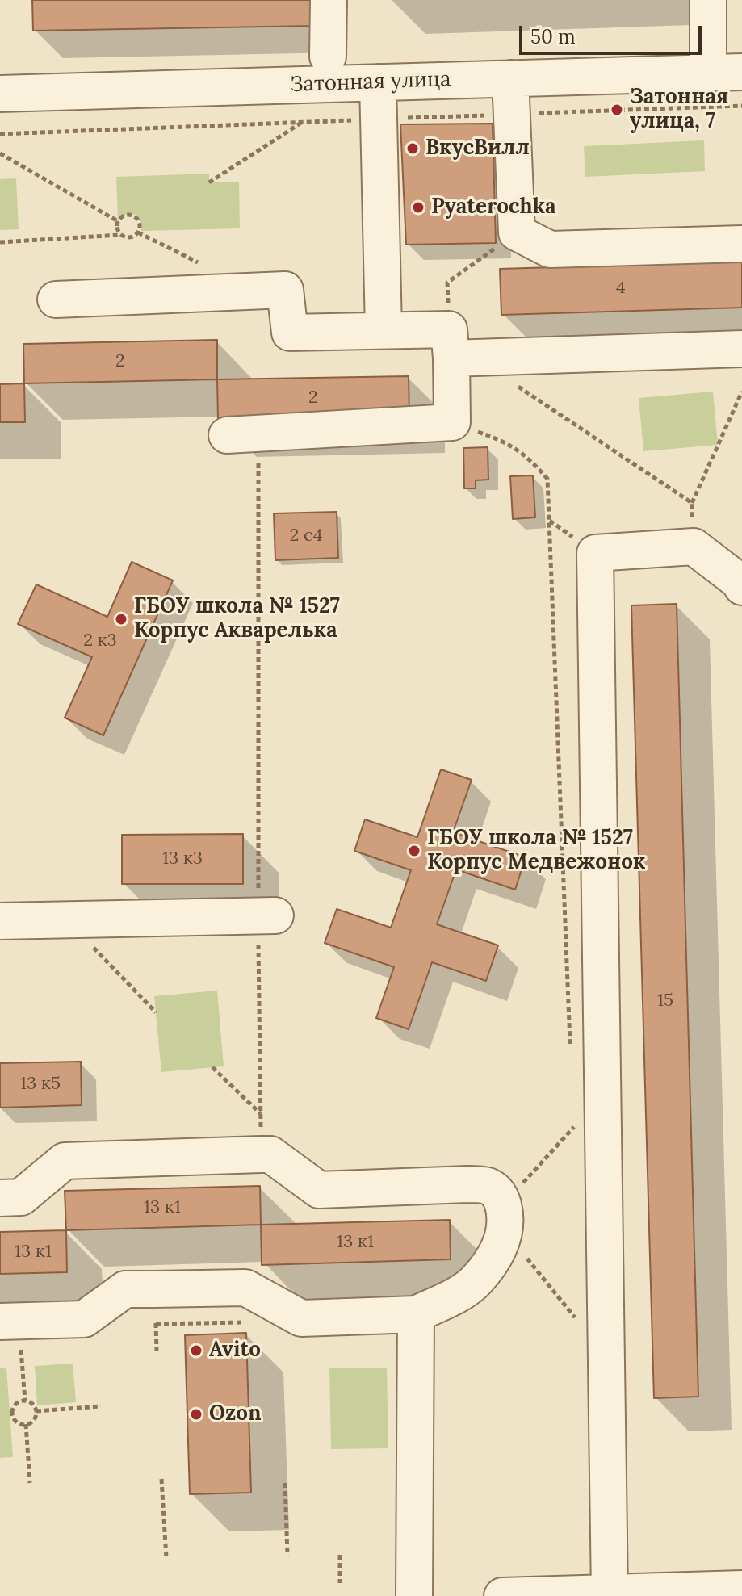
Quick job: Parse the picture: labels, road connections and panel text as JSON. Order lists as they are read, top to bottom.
{
  "streets": {
    "street": ["Затонная улица"]
  },
  "places": [
    "Затонная улица, 7",
    "ВкусВилл",
    "Pyaterochka",
    "ГБОУ школа № 1527 Корпус Акварелька",
    "ГБОУ школа № 1527 Корпус Медвежонок",
    "Avito",
    "Ozon"
  ],
  "house_numbers": [
    "4",
    "2",
    "2",
    "2 с4",
    "2 к3",
    "13 к3",
    "15",
    "13 к5",
    "13 к1",
    "13 к1",
    "13 к1"
  ],
  "scale_bar": "50 m"
}
